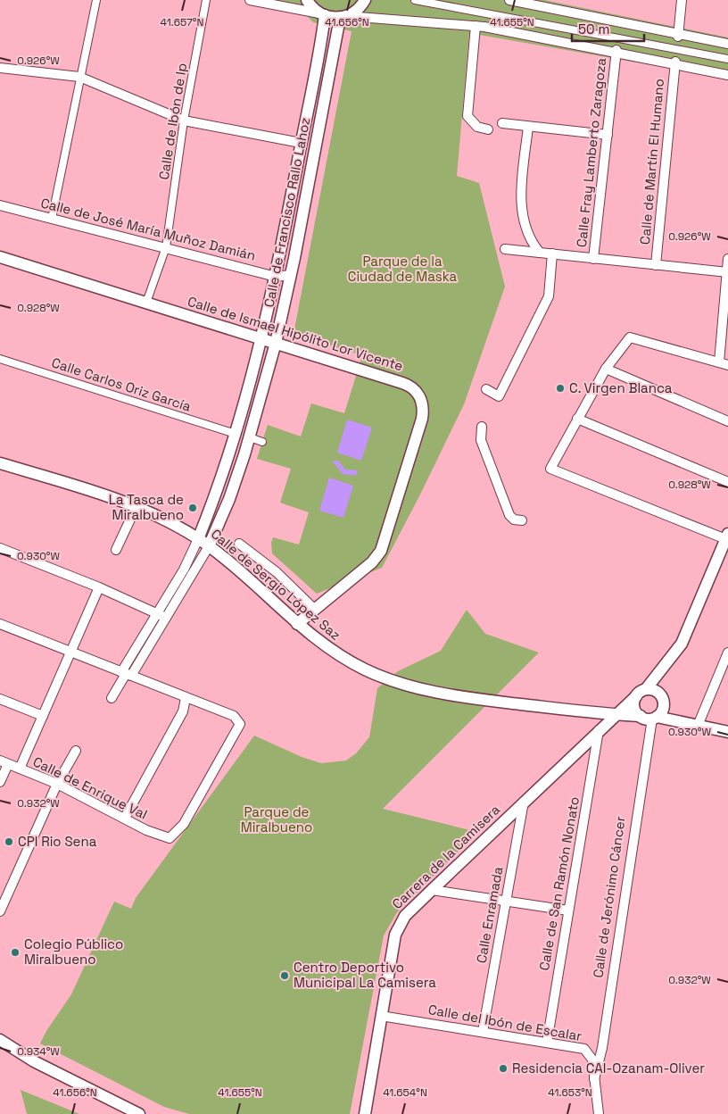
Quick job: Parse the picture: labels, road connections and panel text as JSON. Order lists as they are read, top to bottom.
{
  "streets": {
    "street": [
      "Calle de Ibón de Ip",
      "Calle Fray Lamberto Zaragoza",
      "Calle de Martín El Humano",
      "Calle de Francisco Rallo Lahoz",
      "Calle de José María Muñoz Damián",
      "Calle de Ismael Hipólito Lor Vicente",
      "Calle Carlos Oriz García",
      "Calle de Sergio López Saz",
      "Calle de Enrique Val",
      "Carrera de la Camisera",
      "Calle de San Ramón Nonato",
      "Calle de Jerónimo Cáncer",
      "Calle Enramada",
      "Calle del Ibón de Escalar"
    ]
  },
  "crossings": [
    ["Calle de Ibón de Ip", "Calle de José María Muñoz Damián"],
    ["Calle de Ibón de Ip", "Calle de Ismael Hipólito Lor Vicente"],
    ["Calle de Francisco Rallo Lahoz", "Calle de José María Muñoz Damián"],
    ["Calle de Francisco Rallo Lahoz", "Calle de Ismael Hipólito Lor Vicente"],
    ["Calle de Francisco Rallo Lahoz", "Calle Carlos Oriz García"],
    ["Calle de Francisco Rallo Lahoz", "Calle de Sergio López Saz"],
    ["Calle de Ismael Hipólito Lor Vicente", "Calle de Sergio López Saz"],
    ["Calle de Sergio López Saz", "Carrera de la Camisera"],
    ["Carrera de la Camisera", "Calle de San Ramón Nonato"],
    ["Carrera de la Camisera", "Calle de Jerónimo Cáncer"],
    ["Carrera de la Camisera", "Calle Enramada"],
    ["Carrera de la Camisera", "Calle del Ibón de Escalar"],
    ["Calle de San Ramón Nonato", "Calle del Ibón de Escalar"],
    ["Calle de Jerónimo Cáncer", "Calle del Ibón de Escalar"],
    ["Calle Enramada", "Calle del Ibón de Escalar"]
  ],
  "parks": ["Parque de la Ciudad de Maska", "Parque de Miralbueno"],
  "places": [
    "C. Virgen Blanca",
    "La Tasca de Miralbueno",
    "CPI Rio Sena",
    "Colegio Público Miralbueno",
    "Centro Deportivo Municipal La Camisera",
    "Residencia CAI-Ozanam-Oliver"
  ],
  "scale_bar": "50 m",
  "coordinates": [
    "41.657°N",
    "41.656°N",
    "41.655°N",
    "0.926°W",
    "0.928°W",
    "0.930°W",
    "0.932°W",
    "0.934°W",
    "41.654°N",
    "41.653°N"
  ]
}
